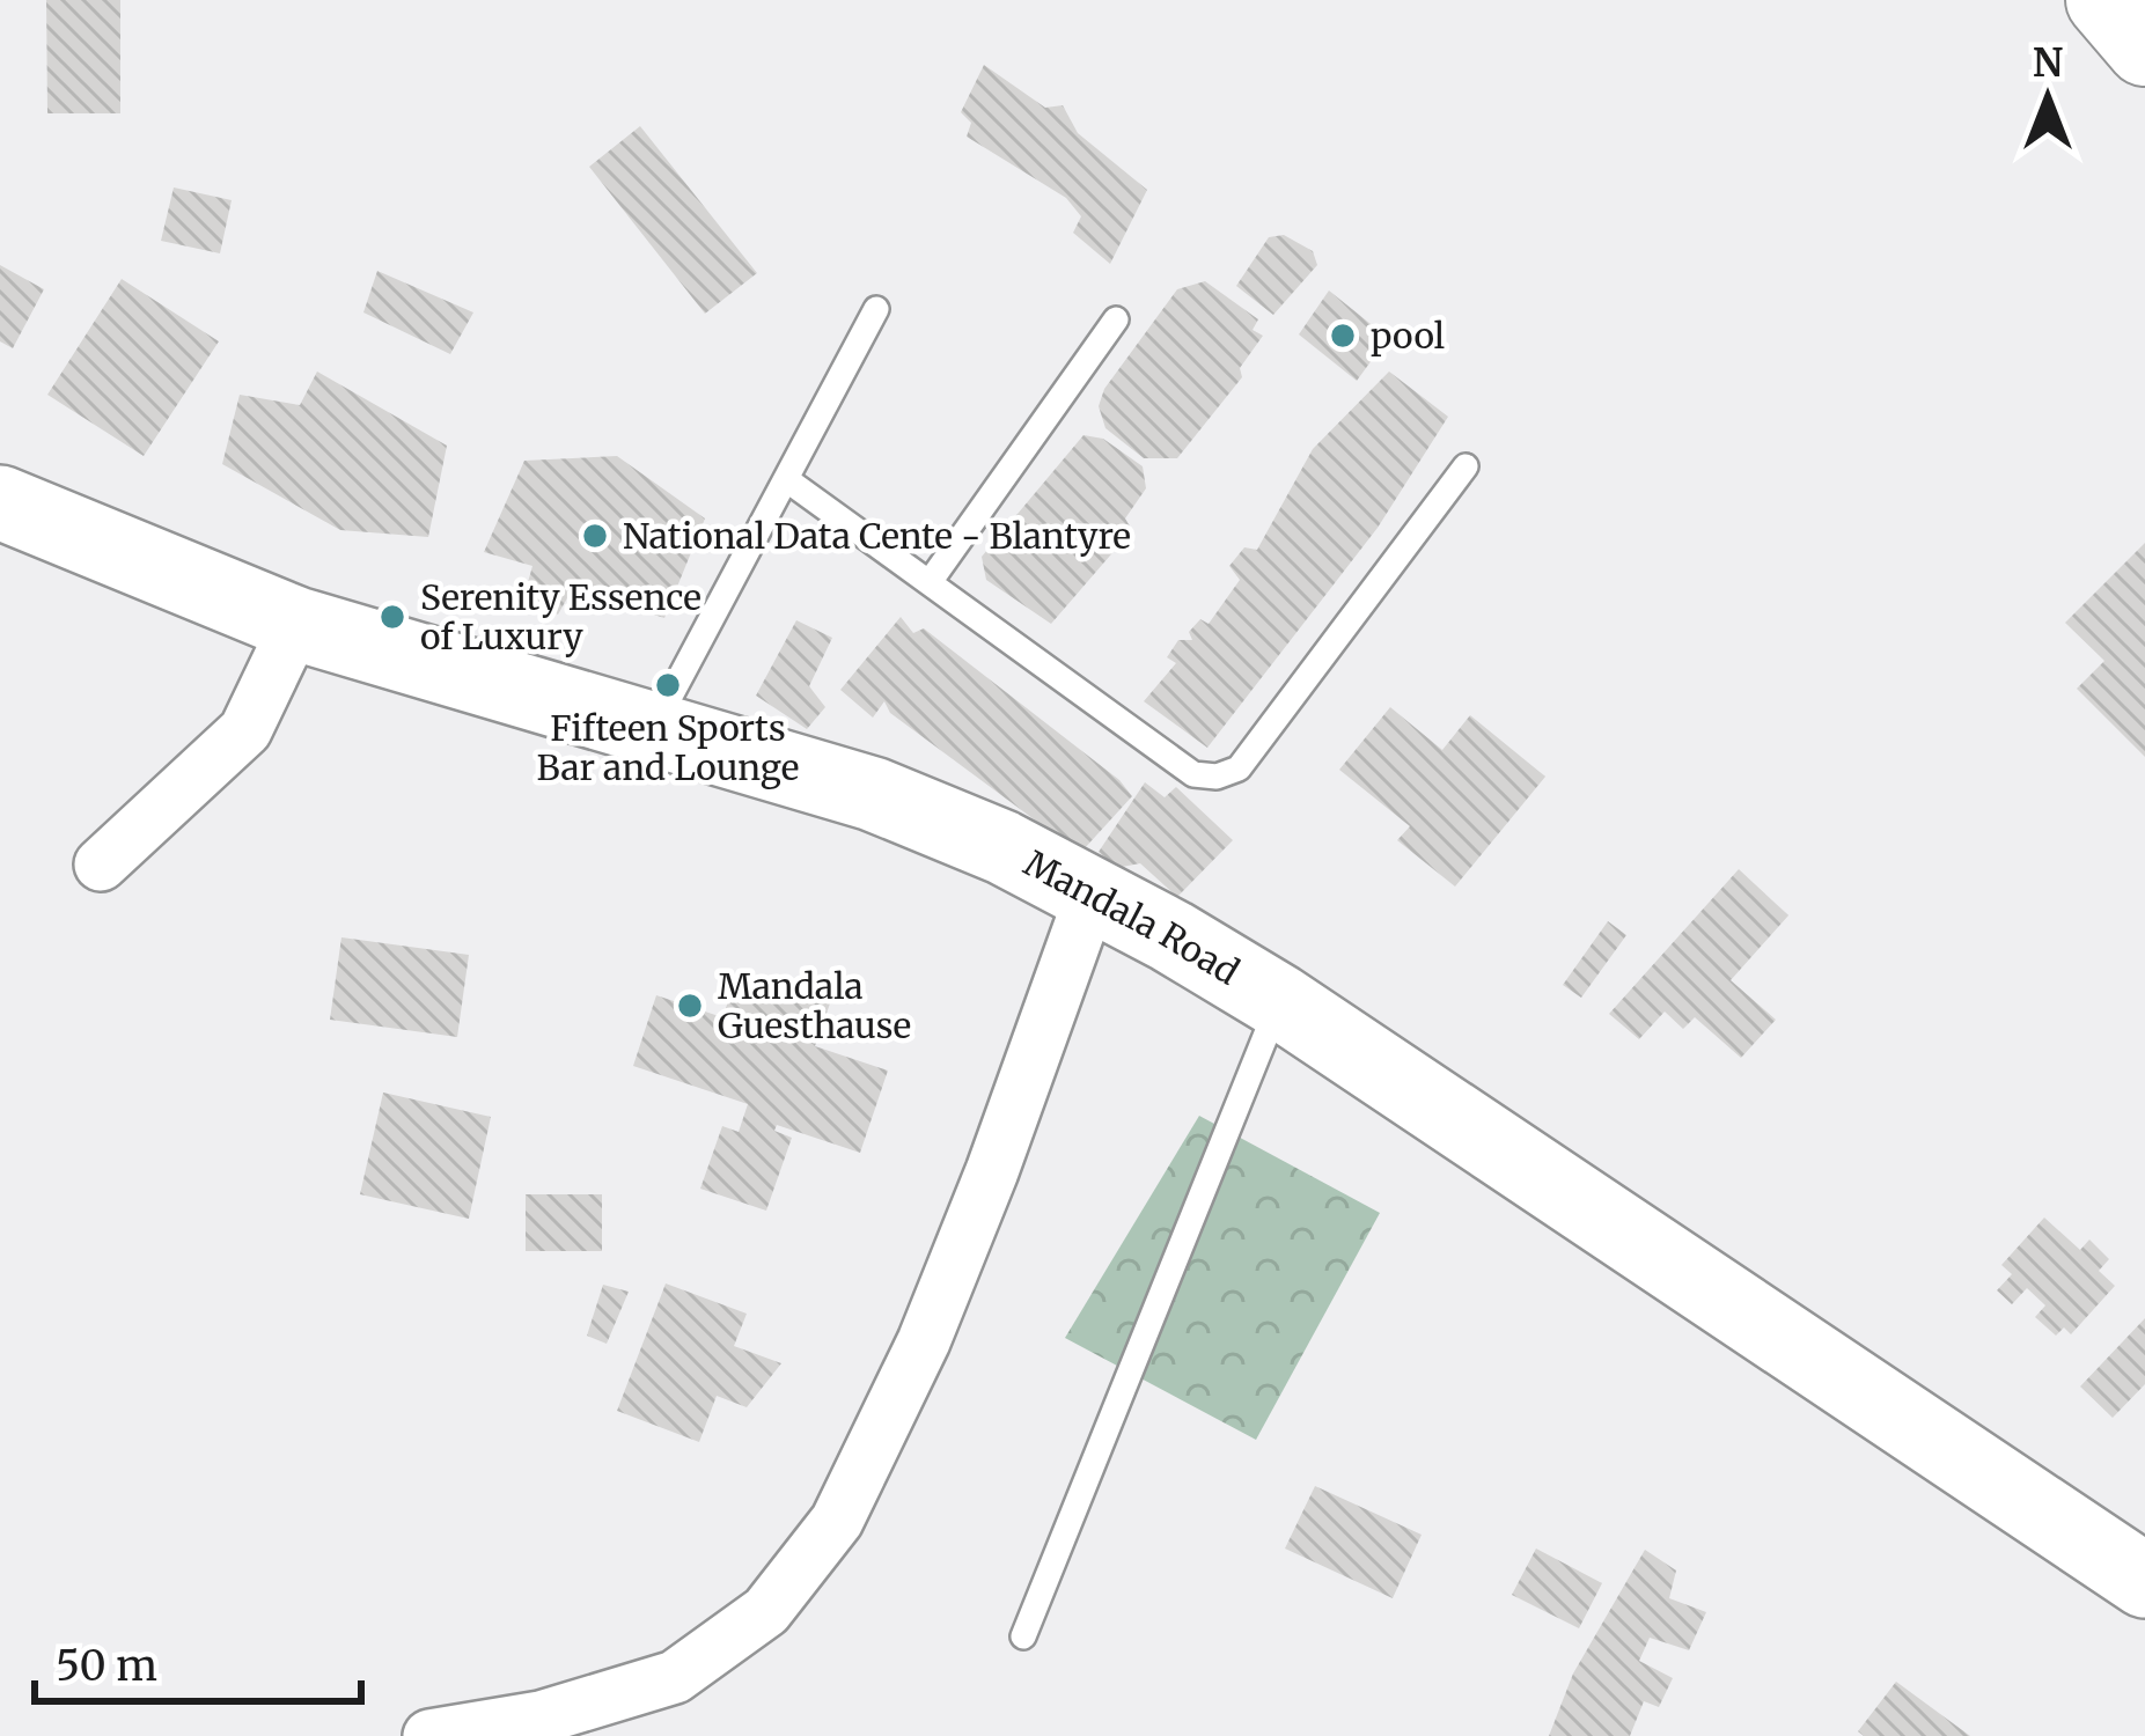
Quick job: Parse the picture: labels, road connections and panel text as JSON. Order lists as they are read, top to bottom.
{
  "streets": {
    "street": ["Mandala Road"]
  },
  "places": [
    "pool",
    "National Data Cente - Blantyre",
    "Serenity Essence of Luxury",
    "Fifteen Sports Bar and Lounge",
    "Mandala Guesthause"
  ],
  "scale_bar": "50 m",
  "north": "top"
}
